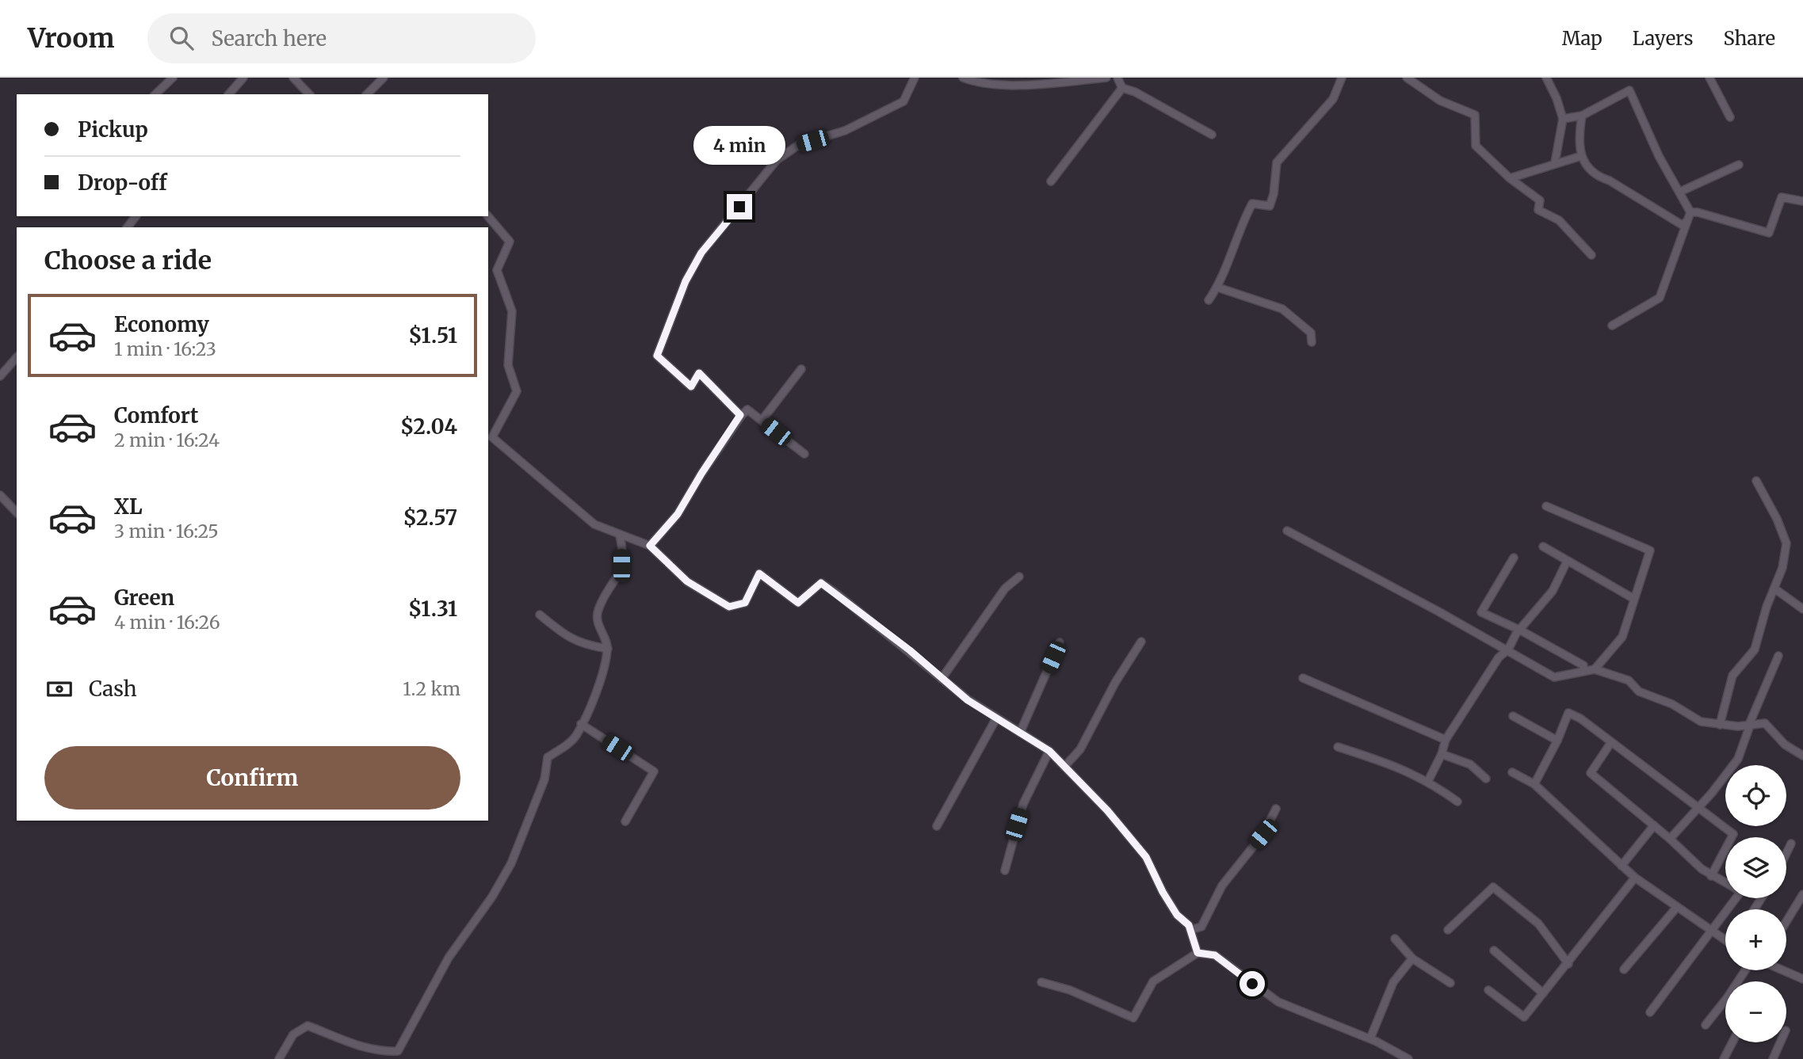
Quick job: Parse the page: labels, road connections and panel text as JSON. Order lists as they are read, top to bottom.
{
  "page": {
    "header": "Vroom",
    "search": "Search here",
    "nav": ["Map", "Layers", "Share"],
    "banner": ["Pickup", "Drop-off"],
    "bubble": "4 min",
    "heading": "Choose a ride",
    "list": [
      {
        "name": "Economy",
        "note": "1 min · 16:23",
        "value": "$1.51"
      },
      {
        "name": "Comfort",
        "note": "2 min · 16:24",
        "value": "$2.04"
      },
      {
        "name": "XL",
        "note": "3 min · 16:25",
        "value": "$2.57"
      },
      {
        "name": "Green",
        "note": "4 min · 16:26",
        "value": "$1.31"
      }
    ],
    "pay": ["Cash", "1.2 km"],
    "buttons": "Confirm",
    "map_buttons": ["+", "−"]
  }
}
